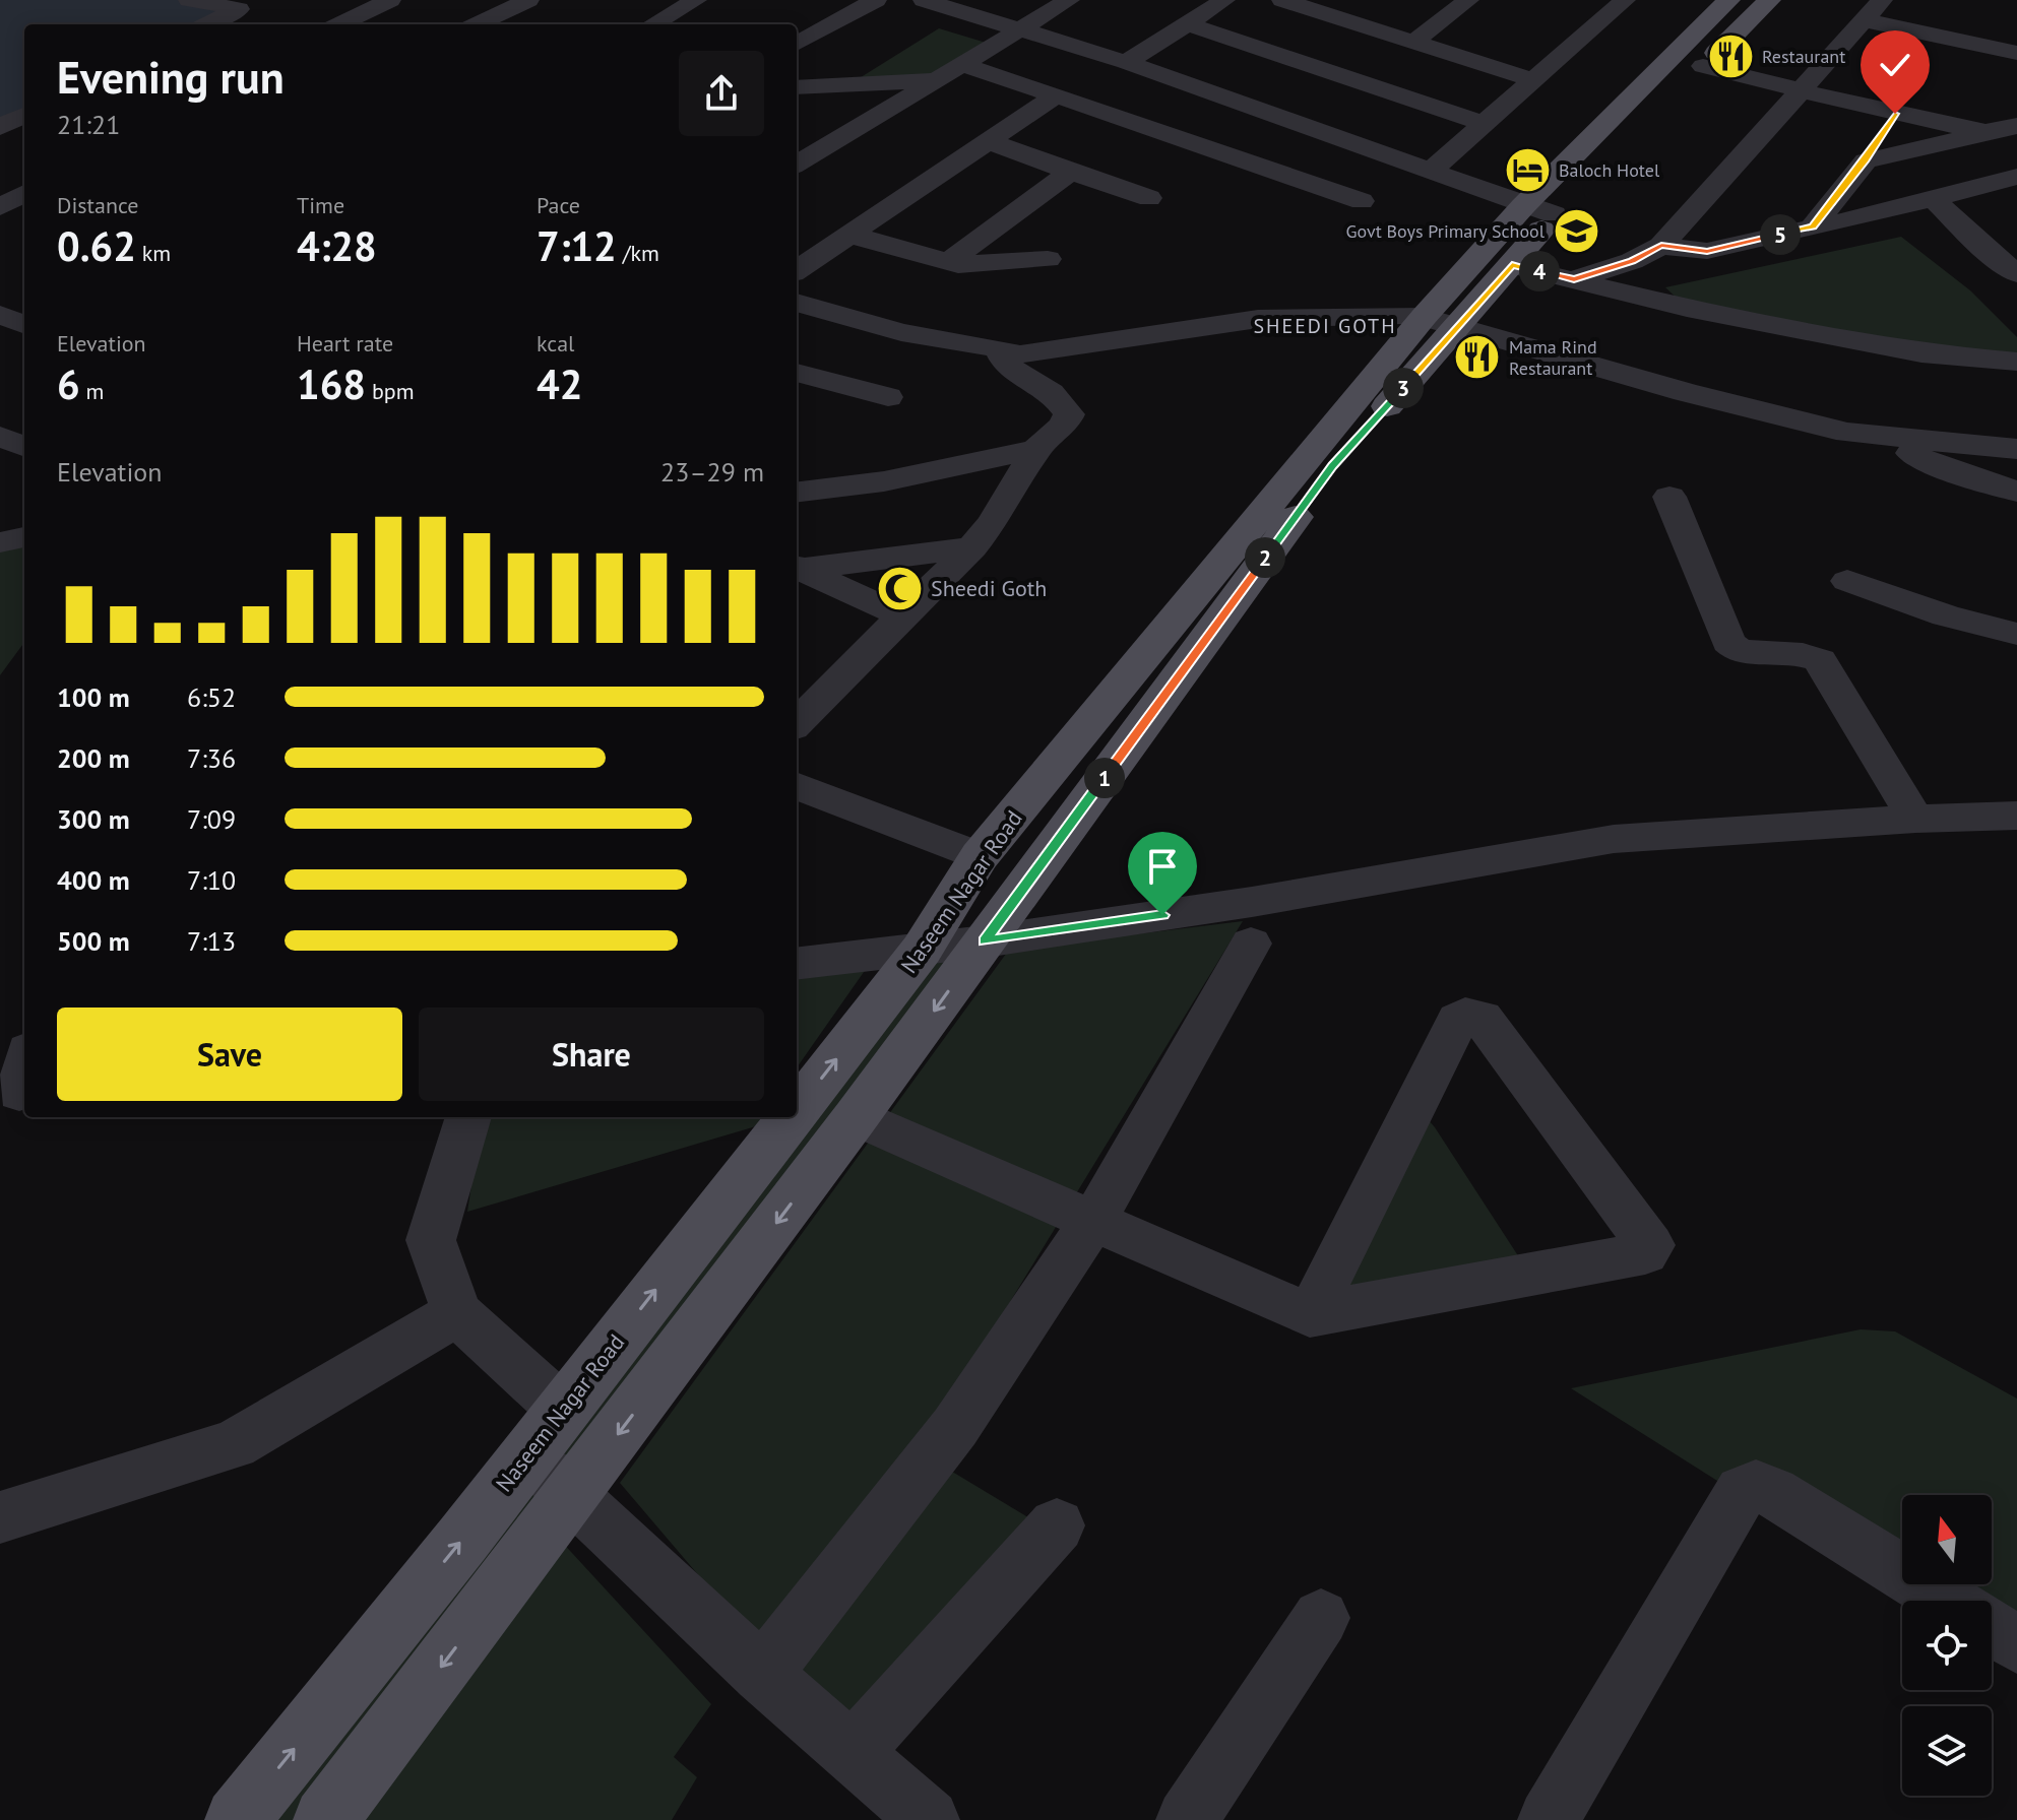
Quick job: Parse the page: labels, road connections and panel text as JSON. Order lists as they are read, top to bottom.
{
  "streets": {
    "main road": ["Naseem Nagar Road"]
  },
  "districts": ["SHEEDI GOTH"],
  "places": {
    "restaurant": ["Restaurant", "Mama Rind Restaurant"],
    "hotel": ["Baloch Hotel"],
    "school or university": ["Govt Boys Primary School"],
    "mosque": ["Sheedi Goth"]
  },
  "north": "top",
  "page": {
    "heading": ["Evening run", "21:21"],
    "stats": [
      ["Distance", "0.62 km"],
      ["Time", "4:28"],
      ["Pace", "7:12 /km"],
      ["Elevation", "6 m"],
      ["Heart rate", "168 bpm"],
      ["kcal", "42"]
    ],
    "pins": [
      "5",
      "4",
      "3",
      "2",
      "1"
    ],
    "chart": ["Elevation", "23–29 m"],
    "list": [
      {
        "name": "100 m",
        "note": "6:52"
      },
      {
        "name": "200 m",
        "note": "7:36"
      },
      {
        "name": "300 m",
        "note": "7:09"
      },
      {
        "name": "400 m",
        "note": "7:10"
      },
      {
        "name": "500 m",
        "note": "7:13"
      }
    ],
    "buttons": ["Save", "Share"]
  }
}
